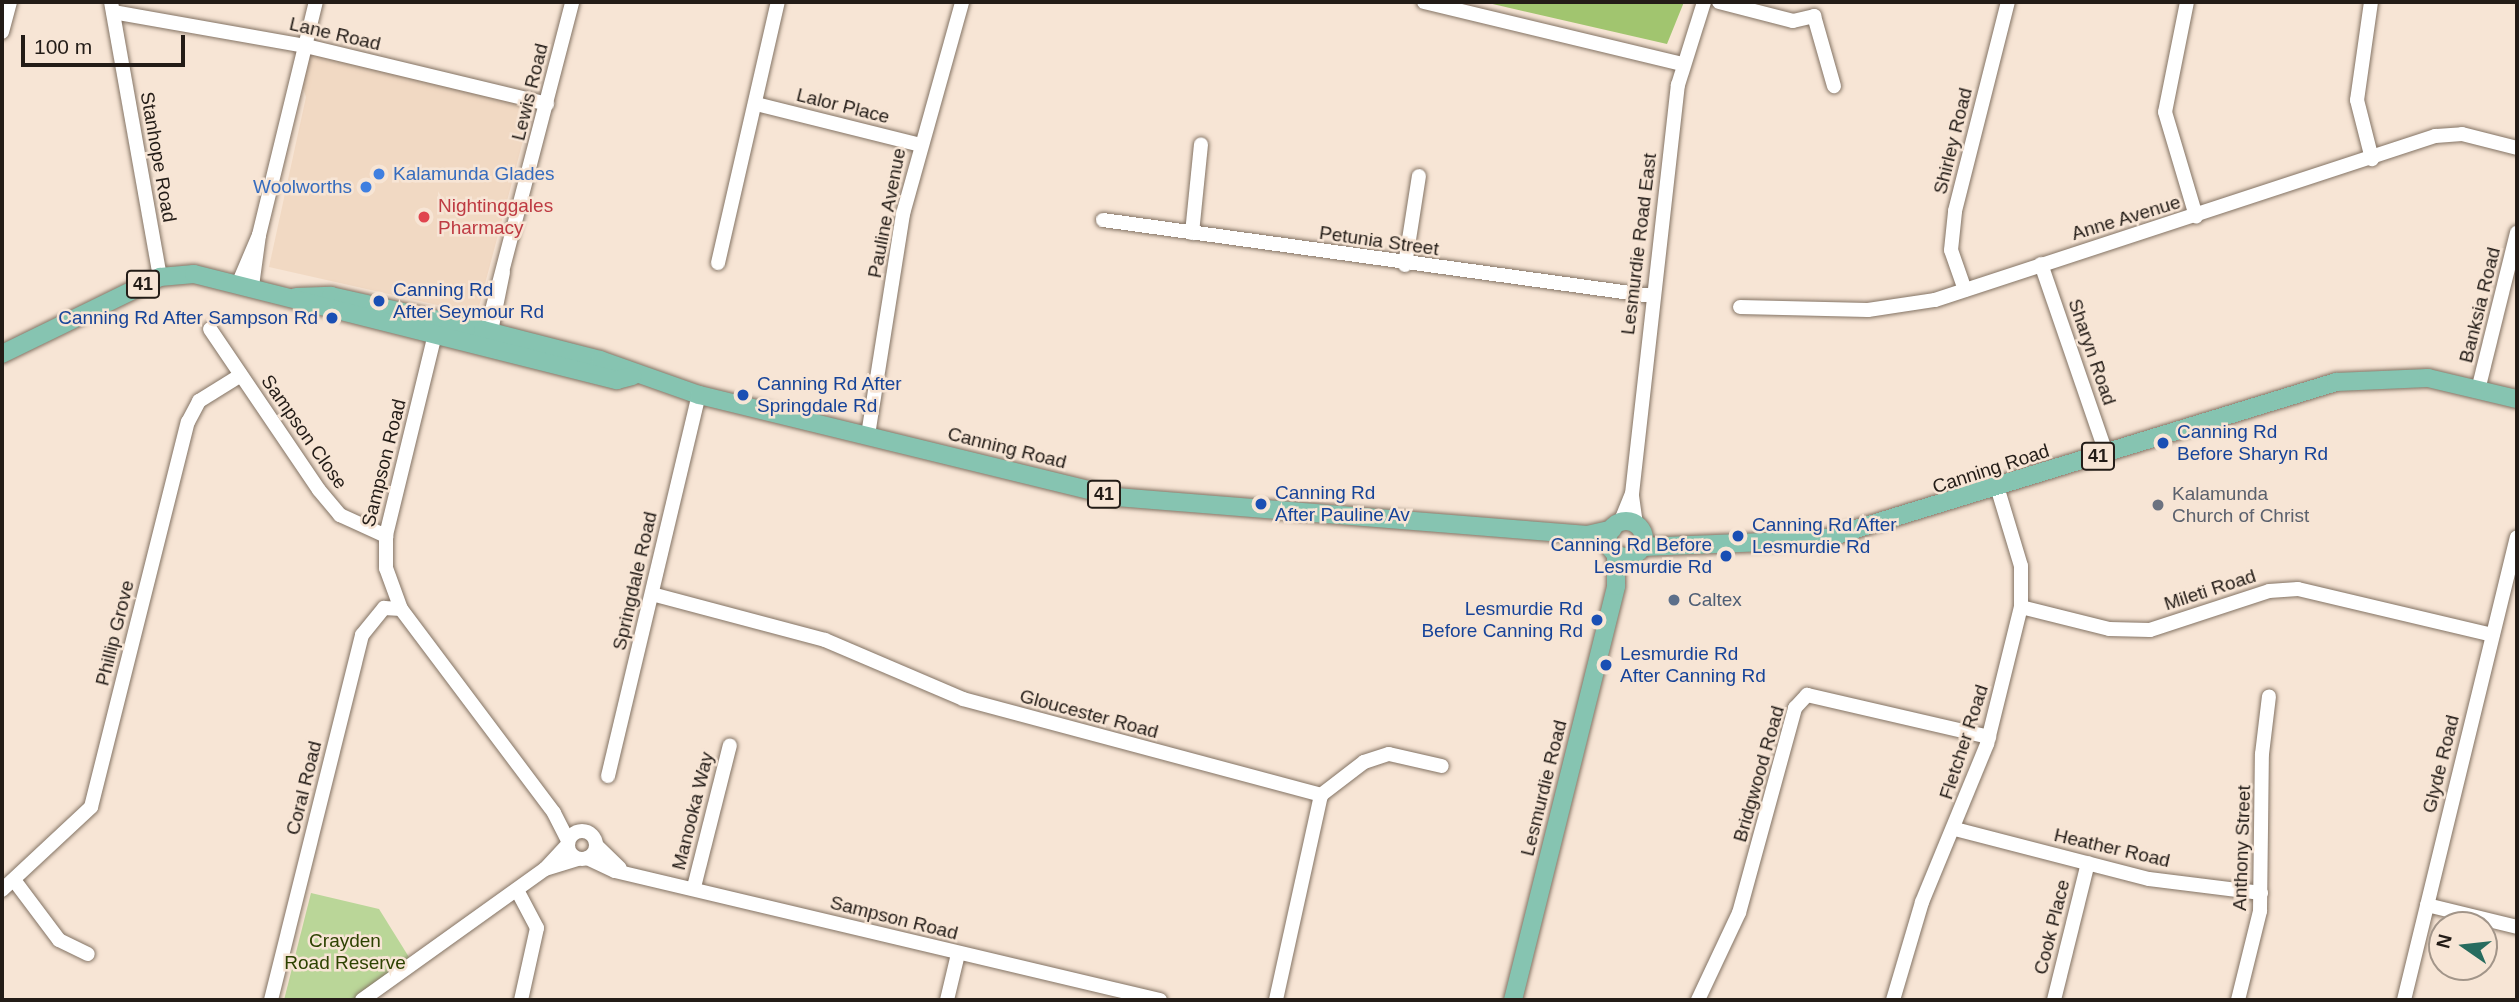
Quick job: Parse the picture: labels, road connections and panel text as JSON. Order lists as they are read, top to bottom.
{
  "streets": {
    "main road": ["41", "Canning Road", "Lesmurdie Road"],
    "street": [
      "Lane Road",
      "Lewis Road",
      "Lalor Place",
      "Shirley Road",
      "Stanhope Road",
      "Pauline Avenue",
      "Anne Avenue",
      "Petunia Street",
      "Lesmurdie Road East",
      "Banksia Road",
      "Sharyn Road",
      "Sampson Close",
      "Sampson Road",
      "Springdale Road",
      "Mileti Road",
      "Phillip Grove",
      "Gloucester Road",
      "Fletcher Road",
      "Glyde Road",
      "Bridgwood Road",
      "Coral Road",
      "Manooka Way",
      "Heather Road",
      "Anthony Street",
      "Cook Place"
    ]
  },
  "crossings": [
    ["Lane Road", "Lewis Road"],
    ["Lane Road", "Stanhope Road"],
    ["Lewis Road", "Canning Road"],
    ["Lalor Place", "Pauline Avenue"],
    ["Shirley Road", "Anne Avenue"],
    ["Stanhope Road", "Canning Road"],
    ["Pauline Avenue", "Canning Road"],
    ["Anne Avenue", "Sharyn Road"],
    ["Petunia Street", "Lesmurdie Road East"],
    ["Lesmurdie Road East", "Canning Road"],
    ["Lesmurdie Road East", "Lesmurdie Road"],
    ["Banksia Road", "Canning Road"],
    ["Sharyn Road", "Canning Road"],
    ["Sampson Close", "Sampson Road"],
    ["Sampson Close", "Phillip Grove"],
    ["Canning Road", "Sampson Road"],
    ["Canning Road", "Springdale Road"],
    ["Canning Road", "Fletcher Road"],
    ["Canning Road", "Lesmurdie Road"],
    ["Sampson Road", "Coral Road"],
    ["Sampson Road", "Manooka Way"],
    ["Springdale Road", "Gloucester Road"],
    ["Mileti Road", "Fletcher Road"],
    ["Mileti Road", "Glyde Road"],
    ["Fletcher Road", "Bridgwood Road"],
    ["Fletcher Road", "Heather Road"],
    ["Heather Road", "Anthony Street"],
    ["Heather Road", "Cook Place"]
  ],
  "parks": ["Crayden Road Reserve"],
  "places": [
    "Kalamunda Glades",
    "Woolworths",
    "Nightinggales Pharmacy",
    "Canning Rd After Seymour Rd",
    "Canning Rd After Sampson Rd",
    "Canning Rd After Springdale Rd",
    "Canning Rd Before Sharyn Rd",
    "Canning Rd After Pauline Av",
    "Kalamunda Church of Christ",
    "Canning Rd After Lesmurdie Rd",
    "Canning Rd Before Lesmurdie Rd",
    "Caltex",
    "Lesmurdie Rd Before Canning Rd",
    "Lesmurdie Rd After Canning Rd"
  ],
  "scale_bar": "100 m",
  "north": "left"
}
